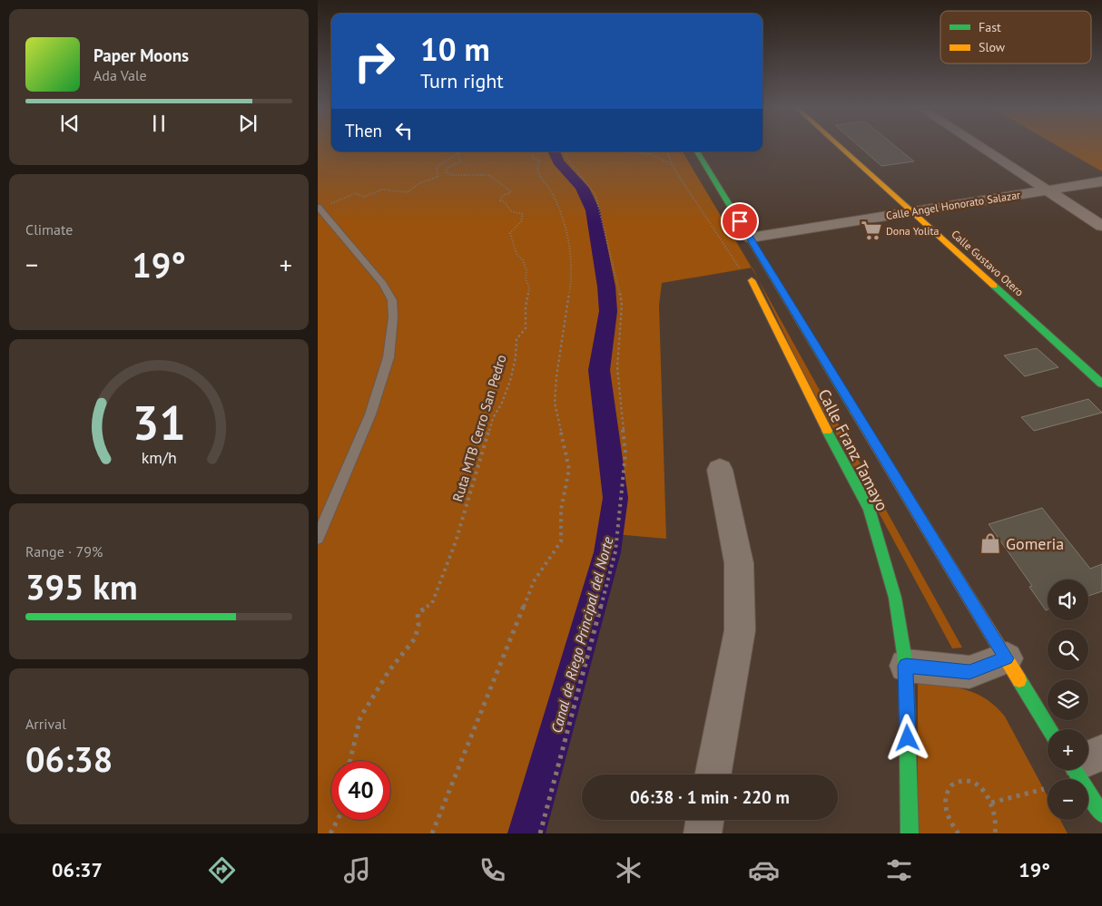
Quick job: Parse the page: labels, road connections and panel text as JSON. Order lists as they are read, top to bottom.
{
  "streets": {
    "main road": ["Calle Gustavo Otero", "Calle Franz Tamayo"],
    "street": ["Calle Angel Honorato Salazar"],
    "path": ["Ruta MTB Cerro San Pedro"]
  },
  "crossings": [
    ["Calle Angel Honorato Salazar", "Calle Gustavo Otero"]
  ],
  "water": ["Canal de Riego Principal del Norte"],
  "places": {
    "supermarket": ["Dona Yolita"],
    "shop": ["Gomeria"]
  },
  "legend": ["Fast", "Slow"],
  "page": {
    "turn": ["10 m", "Turn right"],
    "song": ["Paper Moons", "Ada Vale"],
    "then": "Then",
    "tile": [
      "Climate",
      ["Range · 79%", "395 km"],
      ["Arrival", "06:38"]
    ],
    "heat": ["−", "19°", "+"],
    "map_buttons": ["+", "−"],
    "limit": "40",
    "trip": "06:38 · 1 min · 220 m",
    "tabs": ["06:37", "19°"],
    "gauge": ["31", "km/h"]
  }
}
